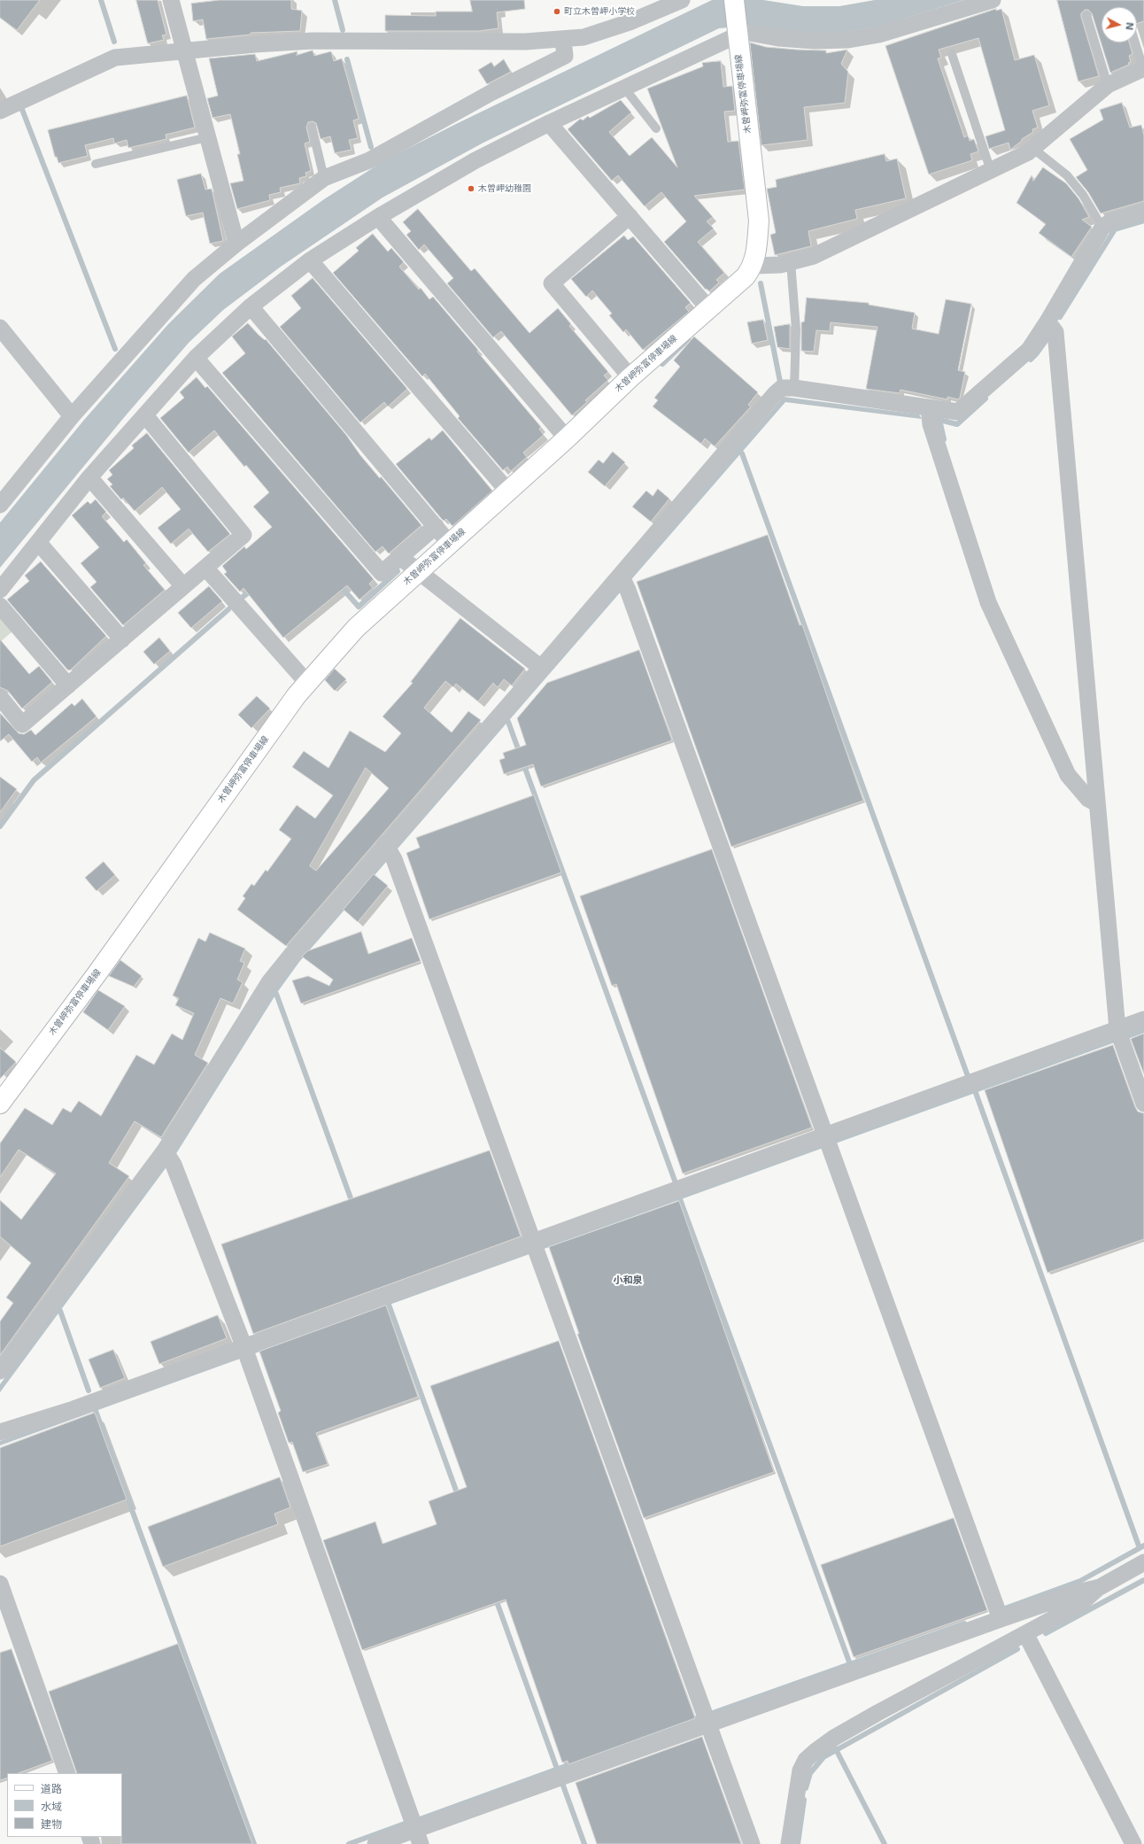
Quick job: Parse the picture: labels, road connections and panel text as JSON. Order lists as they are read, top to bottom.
{
  "streets": {
    "main road": ["木曽岬弥富停車場線"]
  },
  "districts": ["小和泉"],
  "places": ["町立木曽岬小学校", "木曽岬幼稚園"],
  "legend": ["道路", "水域", "建物"],
  "north": "right"
}
